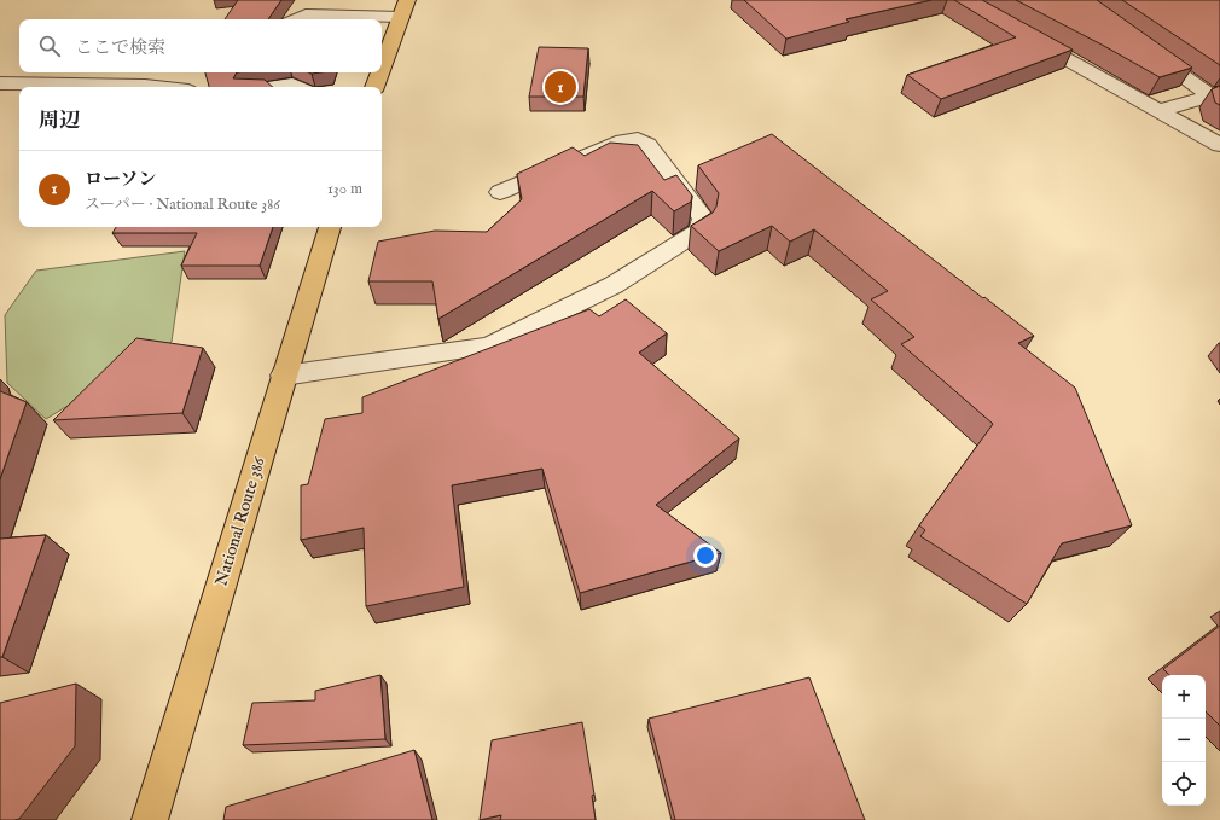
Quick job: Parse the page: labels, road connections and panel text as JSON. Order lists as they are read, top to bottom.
{
  "streets": {
    "highway": ["National Route 386"]
  },
  "page": {
    "search": "ここで検索",
    "pins": "1",
    "heading": "周辺",
    "list": [
      {
        "mark": "1",
        "name": "ローソン",
        "note": "スーパー · National Route 386",
        "value": "130 m"
      }
    ],
    "map_buttons": ["+", "−"]
  }
}
